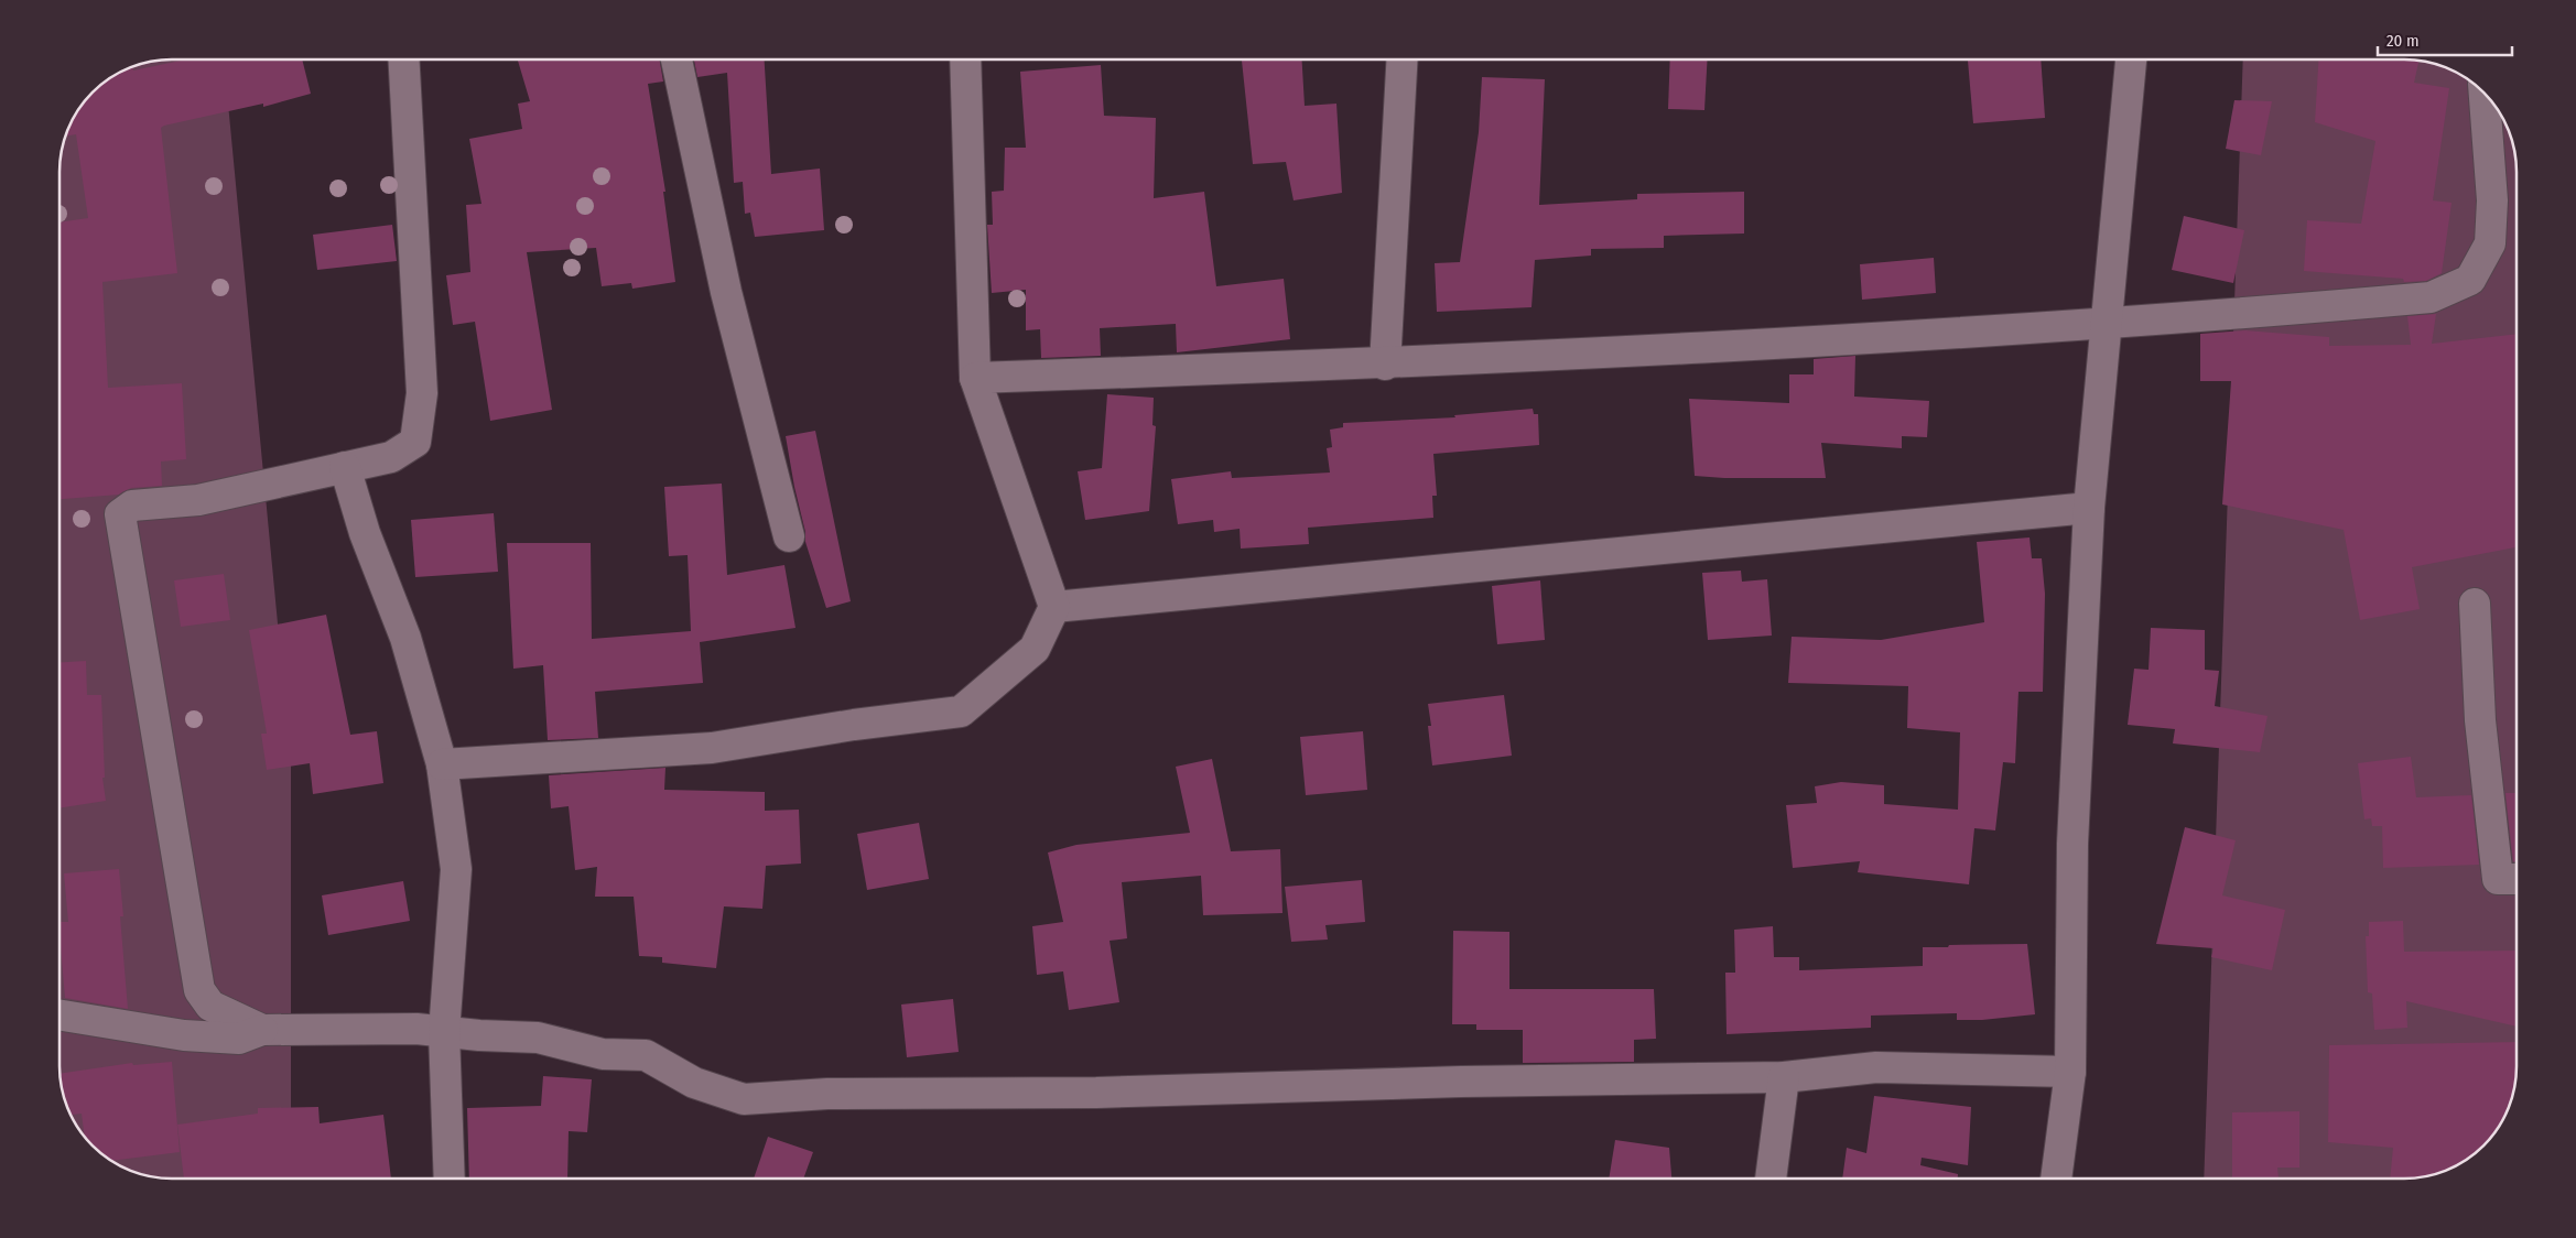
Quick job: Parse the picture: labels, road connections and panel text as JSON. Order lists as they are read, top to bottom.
{
  "scale_bar": "20 m"
}
